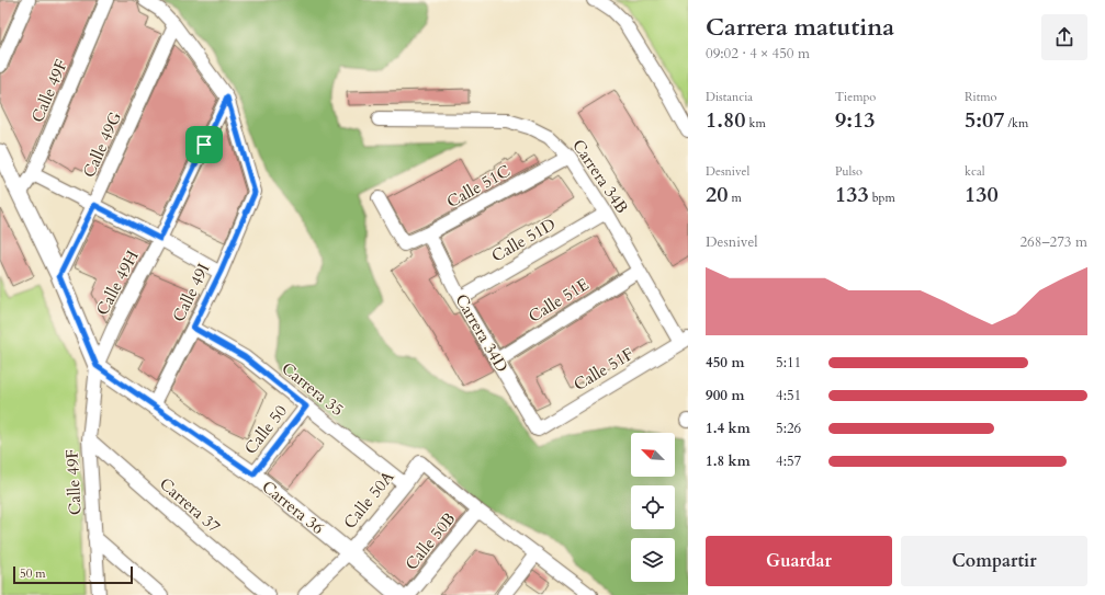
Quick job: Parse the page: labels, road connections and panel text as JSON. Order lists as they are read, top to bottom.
{
  "streets": {
    "street": [
      "Calle 49F",
      "Calle 49G",
      "Carrera 34B",
      "Calle 51C",
      "Calle 51D",
      "Calle 49H",
      "Calle 49I",
      "Calle 51E",
      "Carrera 34D",
      "Calle 51F",
      "Carrera 35",
      "Calle 50",
      "Calle 50A",
      "Carrera 37",
      "Carrera 36",
      "Calle 50B"
    ]
  },
  "crossings": [
    ["Calle 49F", "Calle 49H"],
    ["Calle 49F", "Carrera 37"],
    ["Calle 49F", "Carrera 36"],
    ["Carrera 34B", "Calle 51C"],
    ["Carrera 34B", "Calle 51D"],
    ["Carrera 34B", "Calle 51E"],
    ["Carrera 34B", "Calle 51F"],
    ["Calle 51C", "Carrera 34D"],
    ["Calle 51D", "Carrera 34D"],
    ["Calle 49H", "Calle 49I"],
    ["Calle 49H", "Carrera 36"],
    ["Calle 49I", "Carrera 35"],
    ["Calle 49I", "Carrera 36"],
    ["Calle 51E", "Carrera 34D"],
    ["Carrera 34D", "Calle 51F"],
    ["Carrera 35", "Calle 50"],
    ["Carrera 35", "Calle 50A"],
    ["Calle 50", "Carrera 36"],
    ["Calle 50A", "Carrera 36"],
    ["Calle 50A", "Calle 50B"]
  ],
  "scale_bar": "50 m",
  "north": "top left",
  "page": {
    "heading": ["Carrera matutina", "09:02 · 4 × 450 m"],
    "stats": [
      ["Distancia", "1.80 km"],
      ["Tiempo", "9:13"],
      ["Ritmo", "5:07 /km"],
      ["Desnivel", "20 m"],
      ["Pulso", "133 bpm"],
      ["kcal", "130"]
    ],
    "chart": ["Desnivel", "268–273 m"],
    "list": [
      {
        "name": "450 m",
        "note": "5:11"
      },
      {
        "name": "900 m",
        "note": "4:51"
      },
      {
        "name": "1.4 km",
        "note": "5:26"
      },
      {
        "name": "1.8 km",
        "note": "4:57"
      }
    ],
    "buttons": ["Guardar", "Compartir"],
    "scale": "50 m"
  }
}
